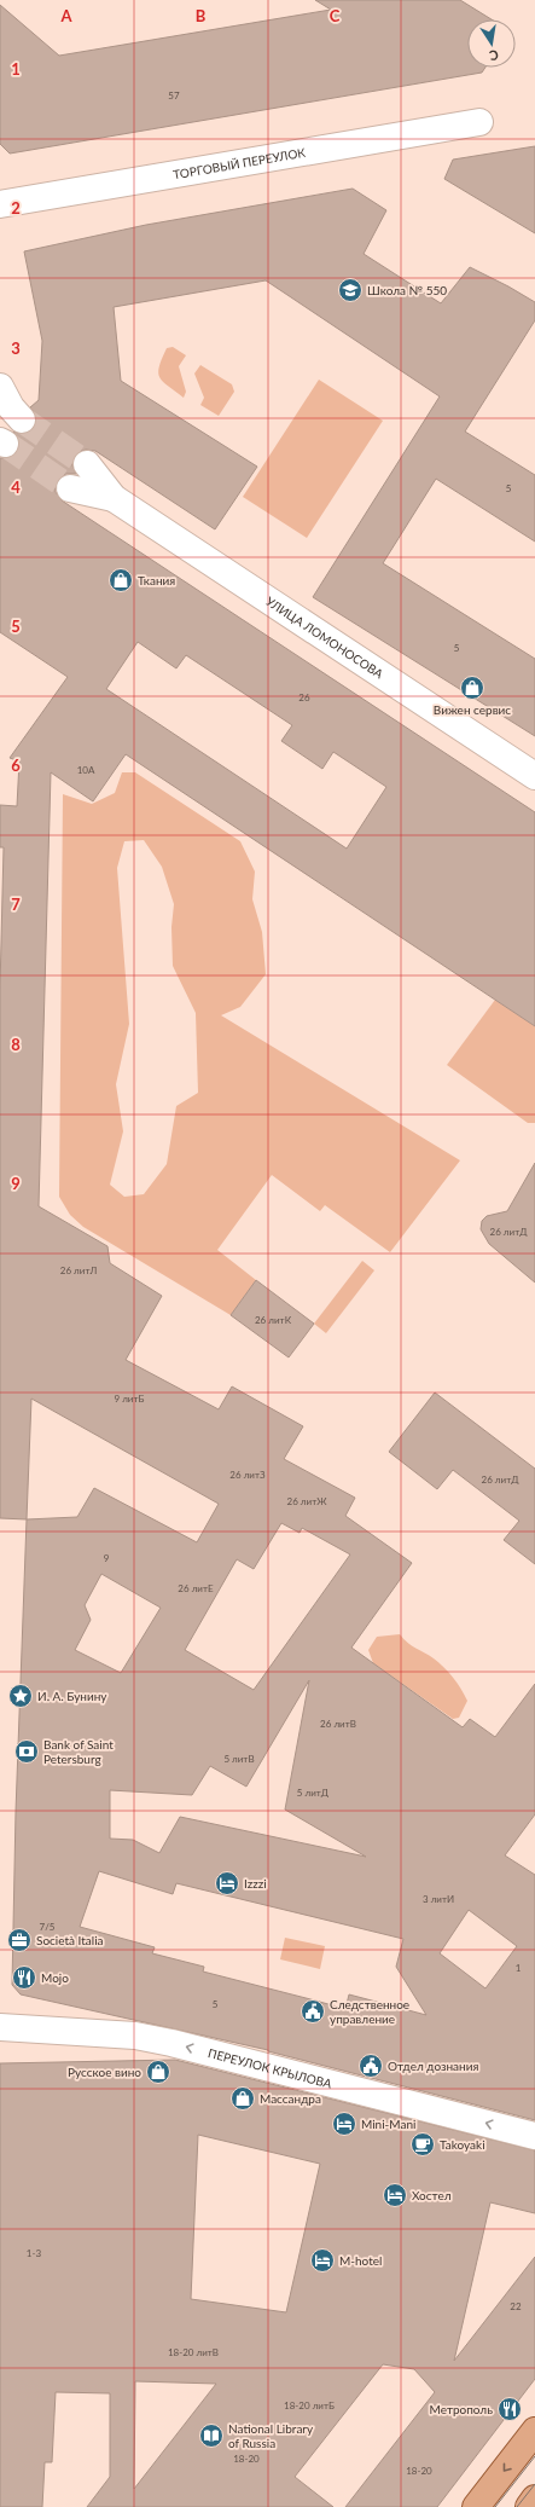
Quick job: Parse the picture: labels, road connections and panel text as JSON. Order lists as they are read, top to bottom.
{
  "streets": {
    "street": ["ТОРГОВЫЙ ПЕРЕУЛОК", "УЛИЦА ЛОМОНОСОВА", "ПЕРЕУЛОК КРЫЛОВА"]
  },
  "one_way": ["ПЕРЕУЛОК КРЫЛОВА"],
  "places": {
    "school or university": ["Школа № 550"],
    "shop": [
      "Ткания",
      "Вижен сервис",
      "Русское вино",
      "Массандра"
    ],
    "place": ["И. А. Бунину"],
    "bank": ["Bank of Saint Petersburg"],
    "hotel": [
      "Izzzi",
      "Mini-Mani",
      "Хостел",
      "M-hotel"
    ],
    "office": ["Società Italia"],
    "restaurant": ["Mojo", "Метрополь"],
    "public building": ["Следственное управление", "Отдел дознания"],
    "cafe": ["Takoyaki"],
    "library": ["National Library of Russia"]
  },
  "house_numbers": [
    "57",
    "5",
    "5",
    "26",
    "10А",
    "26 литД",
    "26 литЛ",
    "26 литК",
    "9 литБ",
    "26 литЗ",
    "26 литД",
    "26 литЖ",
    "9",
    "26 литЕ",
    "26 литВ",
    "5 литВ",
    "5 литД",
    "3 литИ",
    "7/5",
    "1",
    "5",
    "1-3",
    "22",
    "18-20 литВ",
    "18-20 литБ",
    "18-20",
    "18-20"
  ],
  "north": "bottom",
  "grid": {
    "columns": ["A", "B", "C"],
    "rows": [
      "1",
      "2",
      "3",
      "4",
      "5",
      "6",
      "7",
      "8",
      "9"
    ]
  }
}
